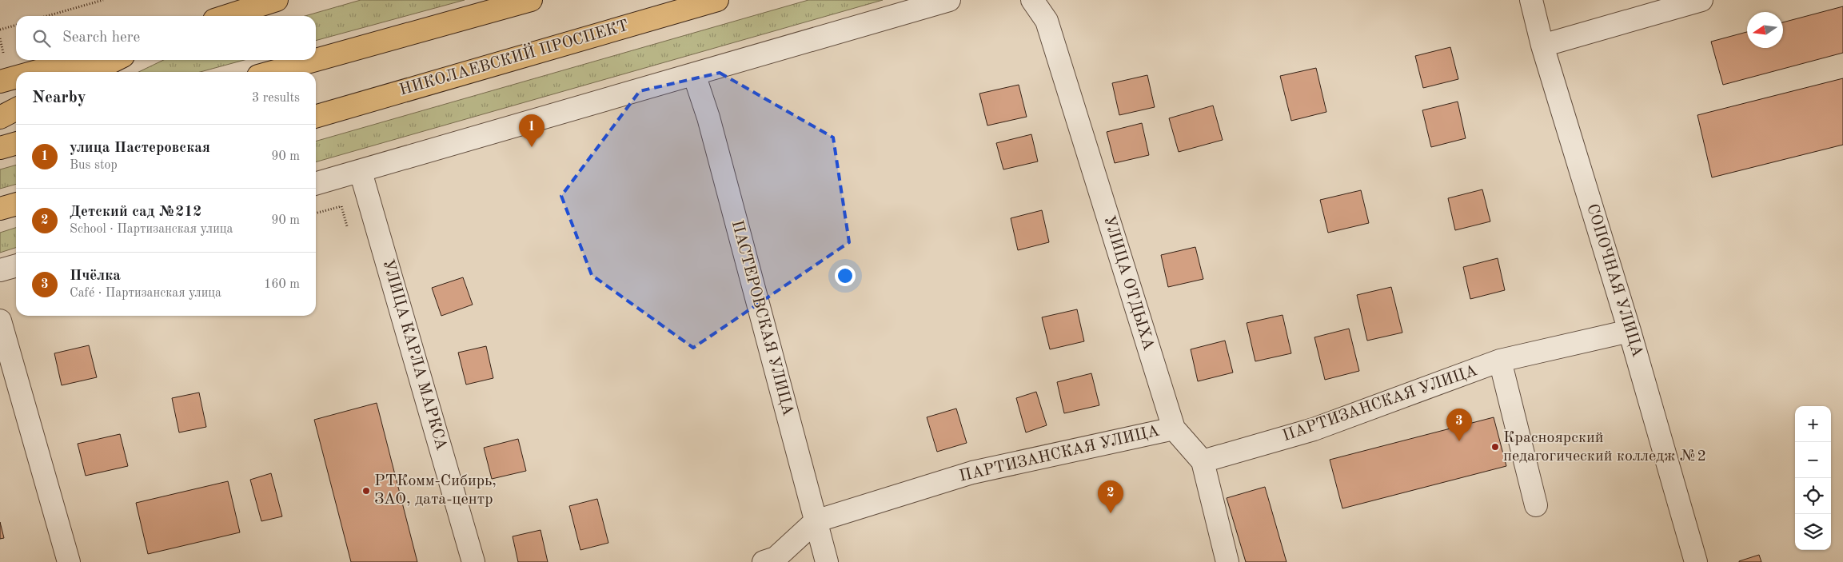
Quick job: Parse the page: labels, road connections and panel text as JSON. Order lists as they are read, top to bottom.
{
  "streets": {
    "main road": ["НИКОЛАЕВСКИЙ ПРОСПЕКТ"],
    "street": [
      "СОПОЧНАЯ УЛИЦА",
      "УЛИЦА ОТДЫХА",
      "ПАСТЕРОВСКАЯ УЛИЦА",
      "УЛИЦА КАРЛА МАРКСА",
      "ПАРТИЗАНСКАЯ УЛИЦА"
    ]
  },
  "crossings": [
    ["СОПОЧНАЯ УЛИЦА", "ПАРТИЗАНСКАЯ УЛИЦА"],
    ["УЛИЦА ОТДЫХА", "ПАРТИЗАНСКАЯ УЛИЦА"],
    ["ПАСТЕРОВСКАЯ УЛИЦА", "ПАРТИЗАНСКАЯ УЛИЦА"]
  ],
  "places": ["Красноярский педагогический колледж №2", "РТКомм-Сибирь, ЗАО, дата-центр"],
  "north": "left",
  "page": {
    "search": "Search here",
    "heading": ["Nearby", "3 results"],
    "pins": ["1", "3", "2"],
    "list": [
      {
        "mark": "1",
        "name": "улица Пастеровская",
        "note": "Bus stop",
        "value": "90 m"
      },
      {
        "mark": "2",
        "name": "Детский сад №212",
        "note": "School · Партизанская улица",
        "value": "90 m"
      },
      {
        "mark": "3",
        "name": "Пчёлка",
        "note": "Café · Партизанская улица",
        "value": "160 m"
      }
    ],
    "map_buttons": ["+", "−"]
  }
}
